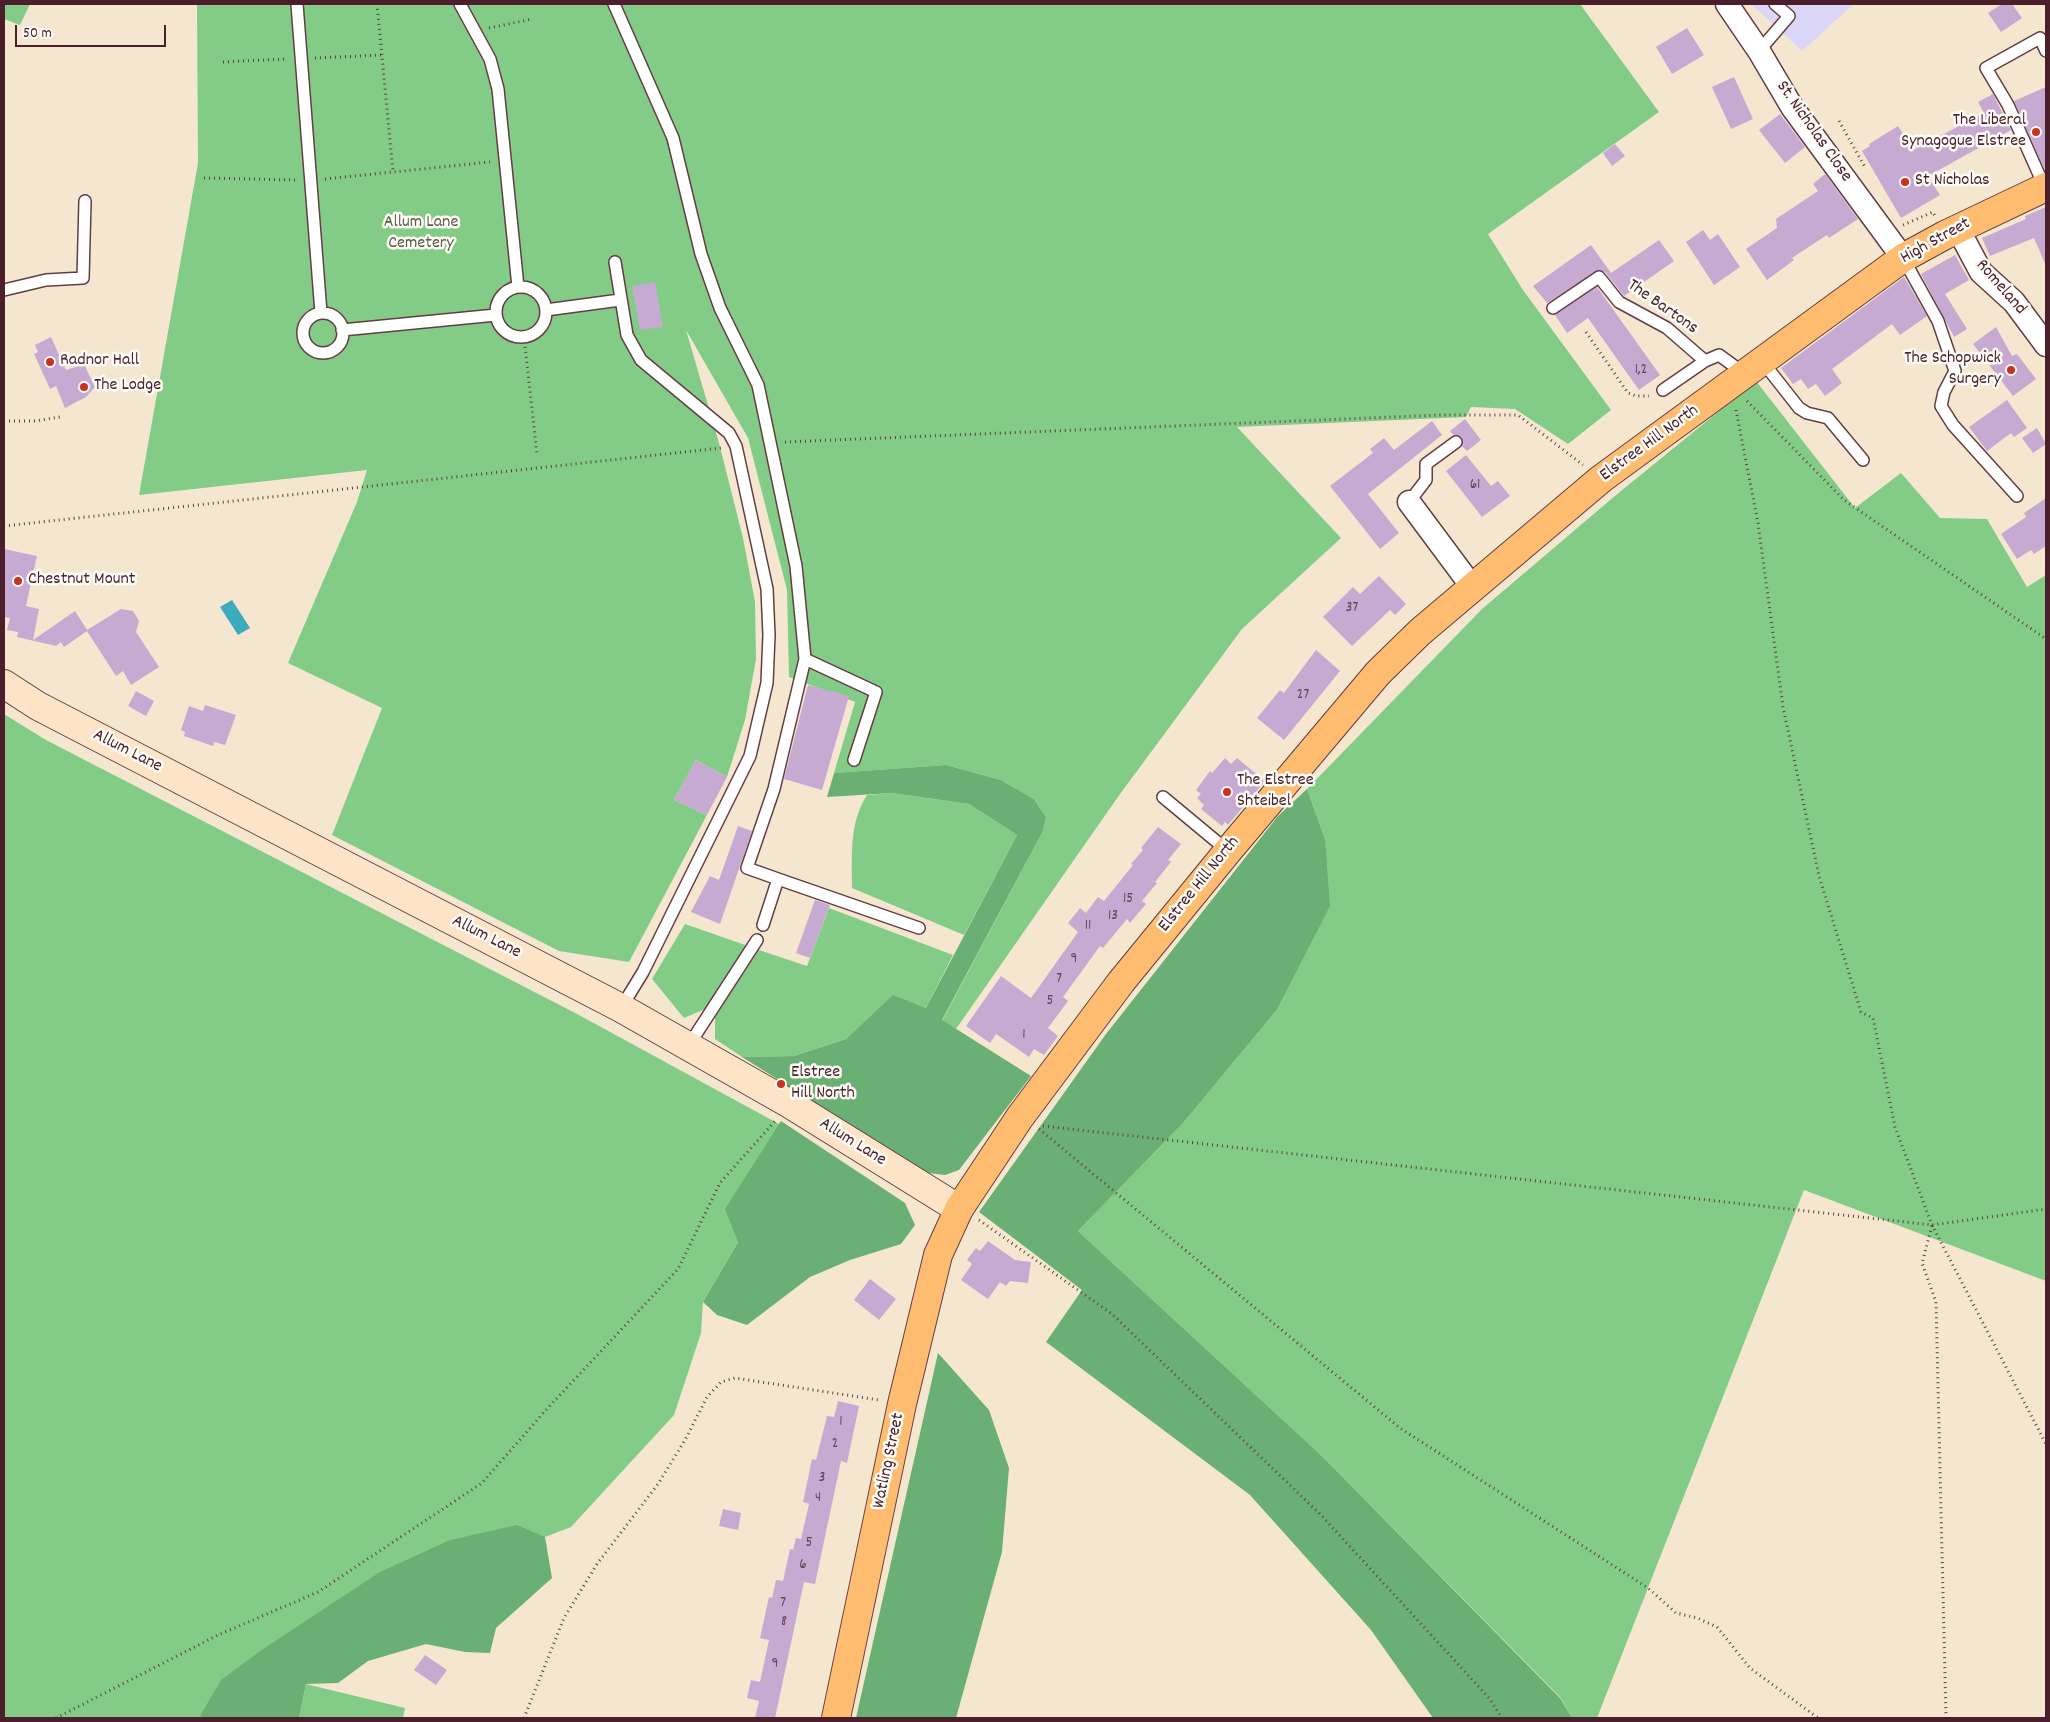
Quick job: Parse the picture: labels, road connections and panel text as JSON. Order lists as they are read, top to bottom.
{
  "streets": {
    "main road": [
      "High Street",
      "Elstree Hill North",
      "Allum Lane",
      "Watling Street"
    ],
    "street": ["St. Nicholas Close", "Romeland"],
    "lane": ["The Bartons"]
  },
  "crossings": [
    ["St. Nicholas Close", "High Street"],
    ["High Street", "Romeland"],
    ["High Street", "Elstree Hill North"],
    ["The Bartons", "Elstree Hill North"],
    ["Elstree Hill North", "Allum Lane"],
    ["Elstree Hill North", "Watling Street"],
    ["Allum Lane", "Watling Street"]
  ],
  "parks": ["Allum Lane Cemetery"],
  "places": [
    "The Liberal Synagogue Elstree",
    "St Nicholas",
    "Radnor Hall",
    "The Schopwick Surgery",
    "The Lodge",
    "Chestnut Mount",
    "The Elstree Shteibel",
    "Elstree Hill North"
  ],
  "house_numbers": [
    "1,2",
    "61",
    "37",
    "27",
    "15",
    "13",
    "11",
    "9",
    "7",
    "5",
    "1",
    "1",
    "2",
    "3",
    "4",
    "5",
    "6",
    "7",
    "8",
    "9"
  ],
  "scale_bar": "50 m"
}
